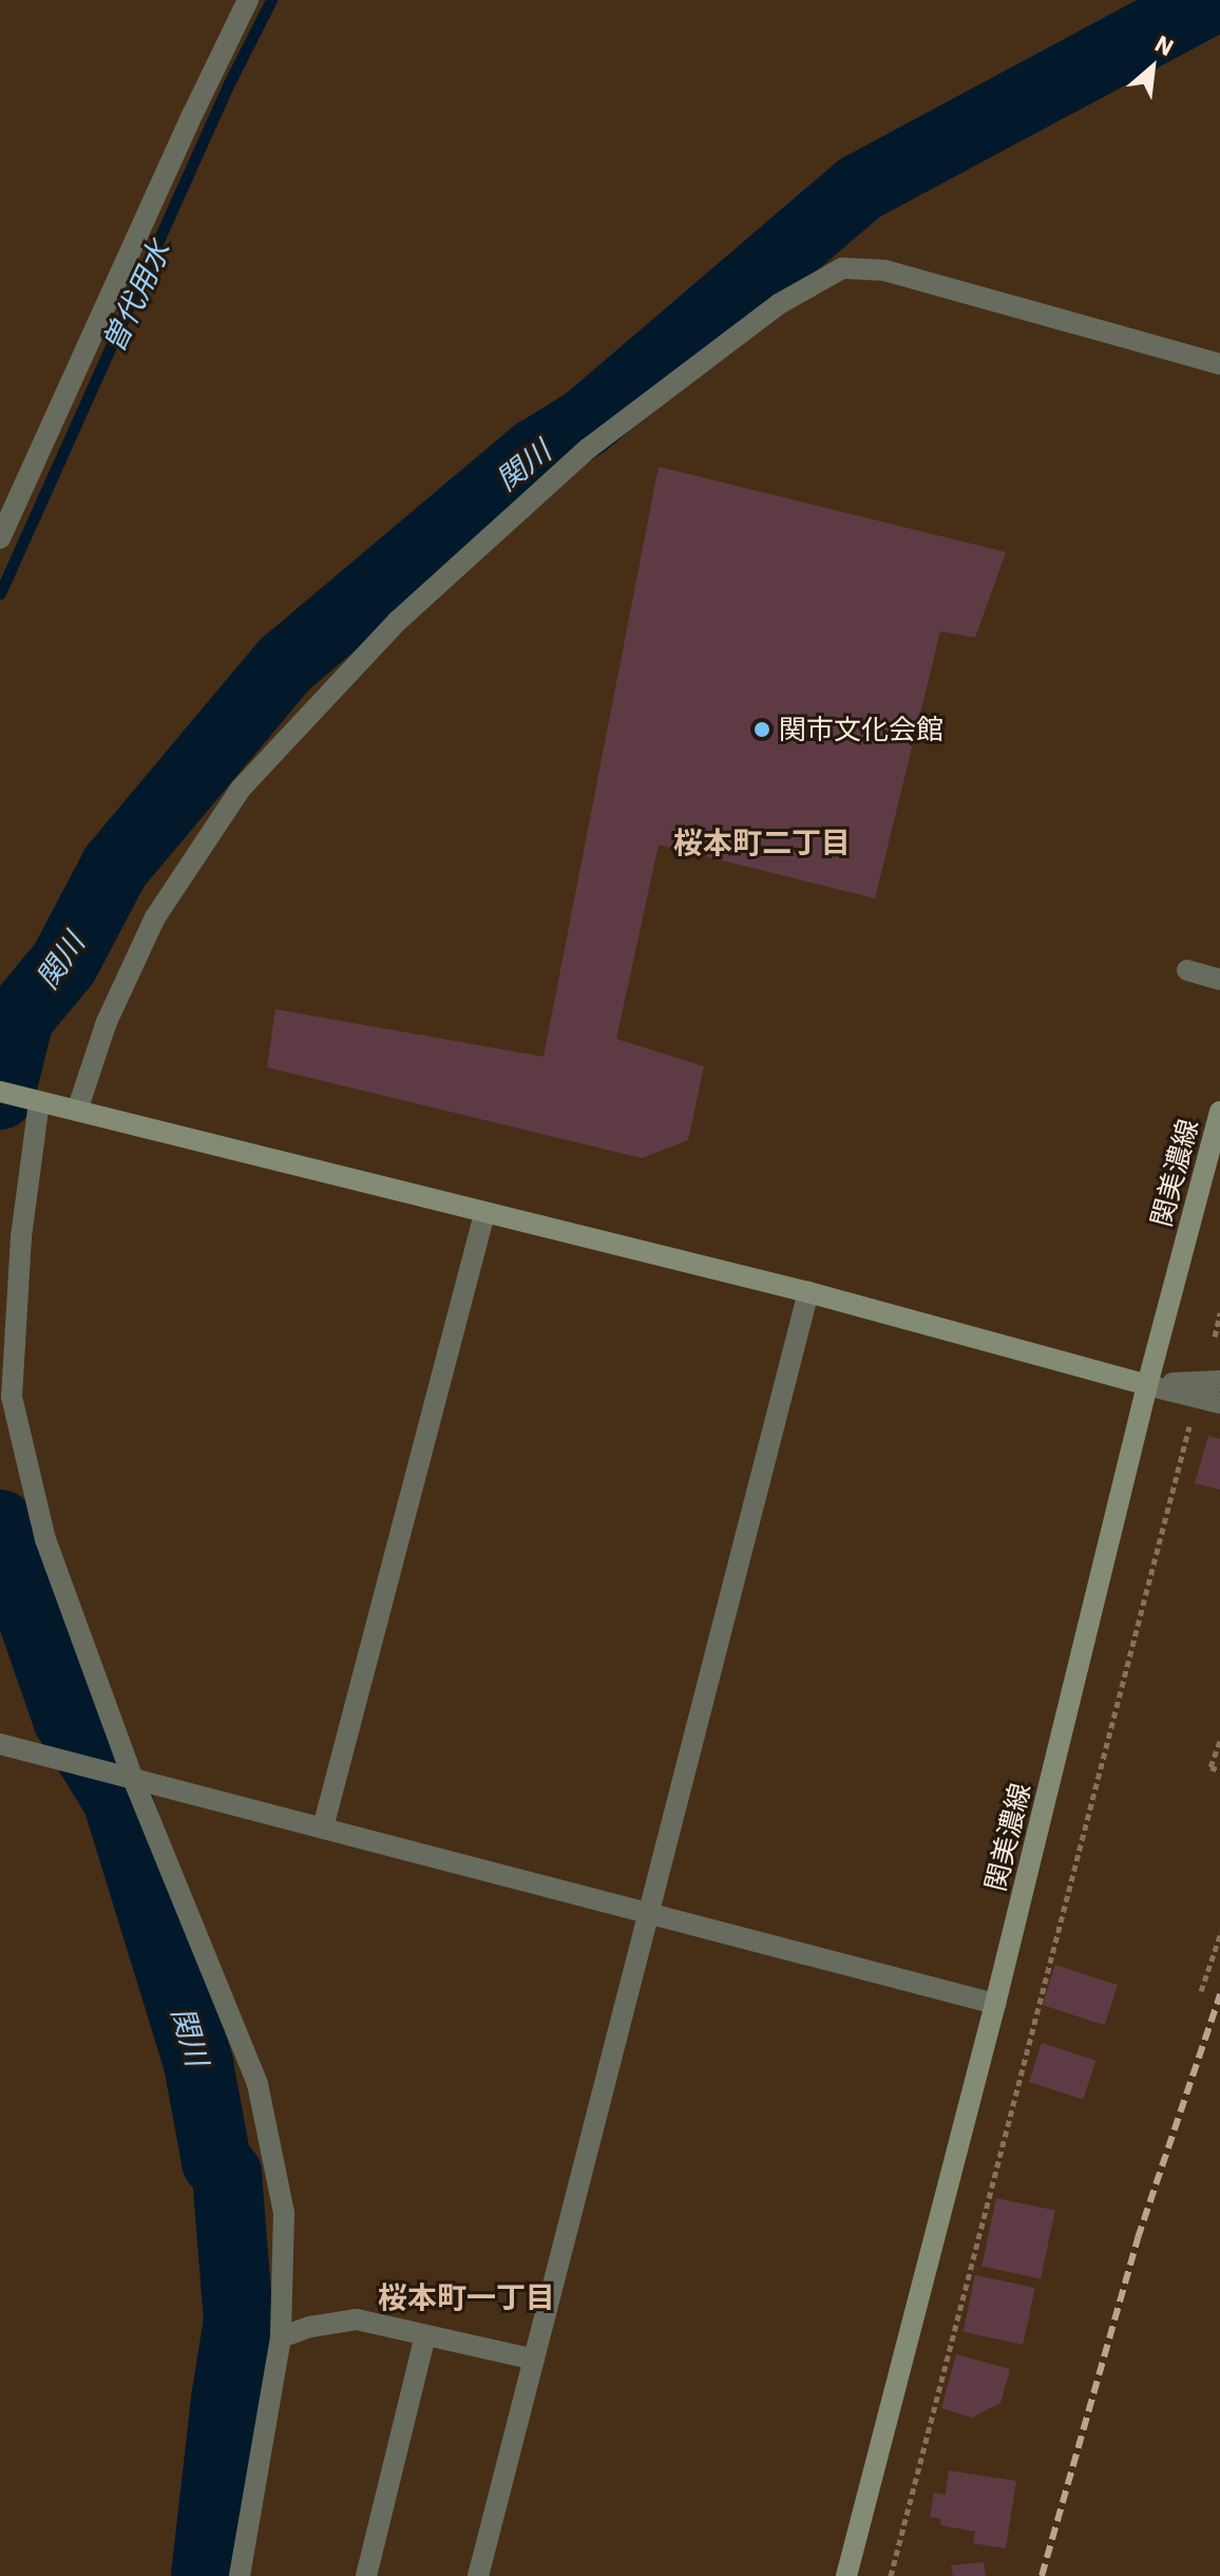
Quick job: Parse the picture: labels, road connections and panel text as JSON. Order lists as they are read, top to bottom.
{
  "streets": {
    "main road": ["関美濃線"]
  },
  "districts": ["桜本町二丁目", "桜本町一丁目"],
  "water": ["曽代用水", "関川"],
  "places": ["関市文化会館"],
  "north": "top right"
}
